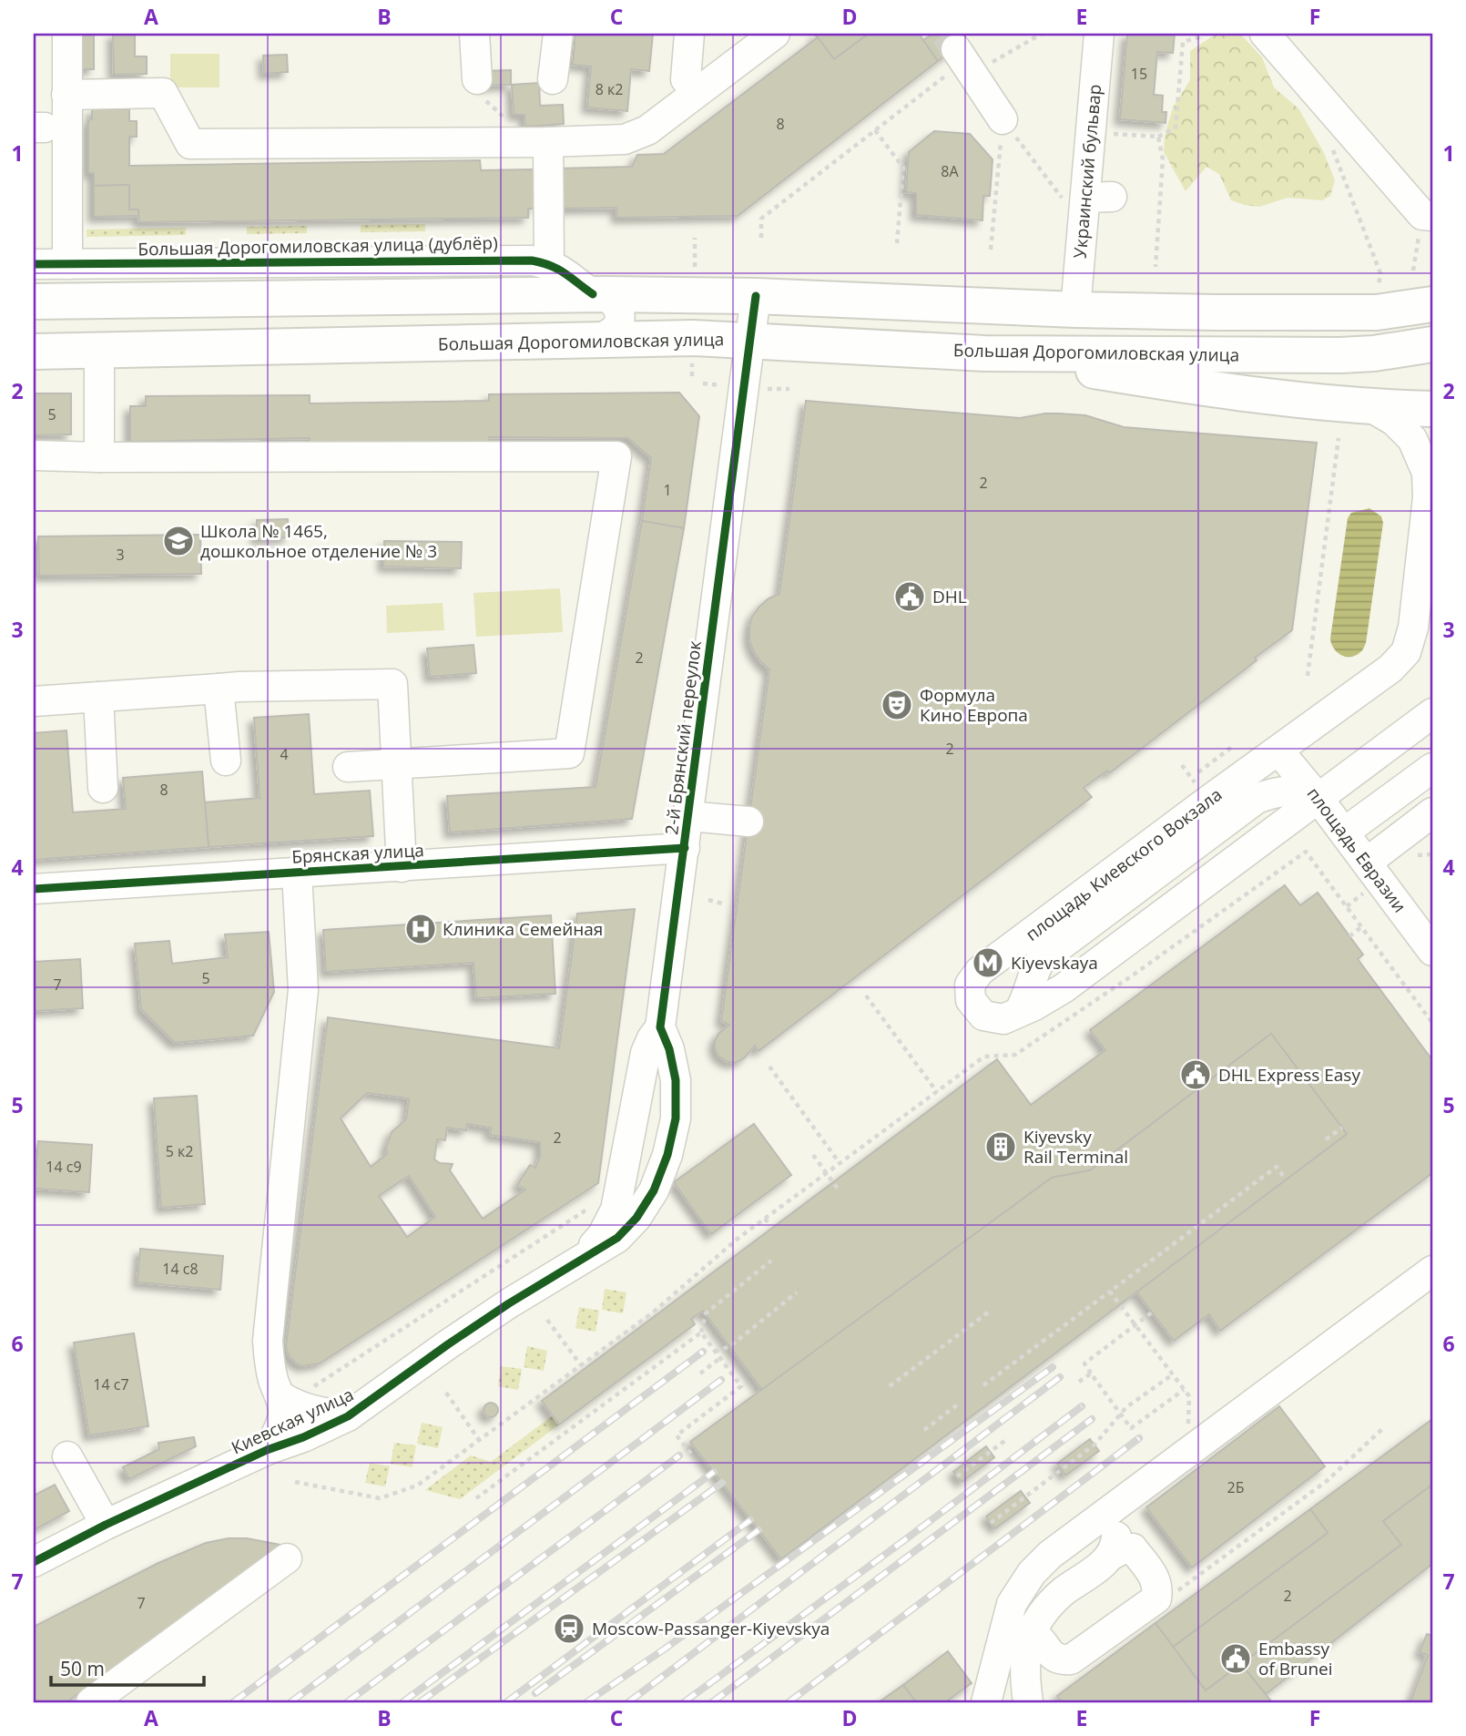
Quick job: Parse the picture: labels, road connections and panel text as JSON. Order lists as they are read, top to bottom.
{
  "streets": {
    "main road": ["Большая Дорогомиловская улица"],
    "street": [
      "Украинский бульвар",
      "Большая Дорогомиловская улица (дублёр)",
      "2-й Брянский переулок",
      "площадь Евразии",
      "Брянская улица",
      "площадь Киевского Вокзала",
      "Киевская улица"
    ]
  },
  "crossings": [
    ["Большая Дорогомиловская улица", "2-й Брянский переулок"],
    ["2-й Брянский переулок", "Брянская улица"],
    ["2-й Брянский переулок", "Киевская улица"],
    ["площадь Евразии", "площадь Киевского Вокзала"]
  ],
  "places": {
    "school or university": ["Школа № 1465, дошкольное отделение № 3"],
    "public building": ["DHL", "DHL Express Easy", "Embassy of Brunei"],
    "theatre": ["Формула Кино Европа"],
    "hospital": ["Клиника Семейная"],
    "metro station": ["Kiyevskaya"],
    "building": ["Kiyevsky Rail Terminal"],
    "station": ["Moscow-Passanger-Kiyevskya"]
  },
  "house_numbers": [
    "15",
    "8 к2",
    "8",
    "8А",
    "5",
    "2",
    "1",
    "3",
    "2",
    "2",
    "4",
    "8",
    "5",
    "7",
    "2",
    "5 к2",
    "14 с9",
    "14 с8",
    "14 с7",
    "2Б",
    "2",
    "7"
  ],
  "scale_bar": "50 m",
  "grid": {
    "columns": [
      "A",
      "B",
      "C",
      "D",
      "E",
      "F"
    ],
    "rows": [
      "1",
      "2",
      "3",
      "4",
      "5",
      "6",
      "7"
    ]
  }
}
